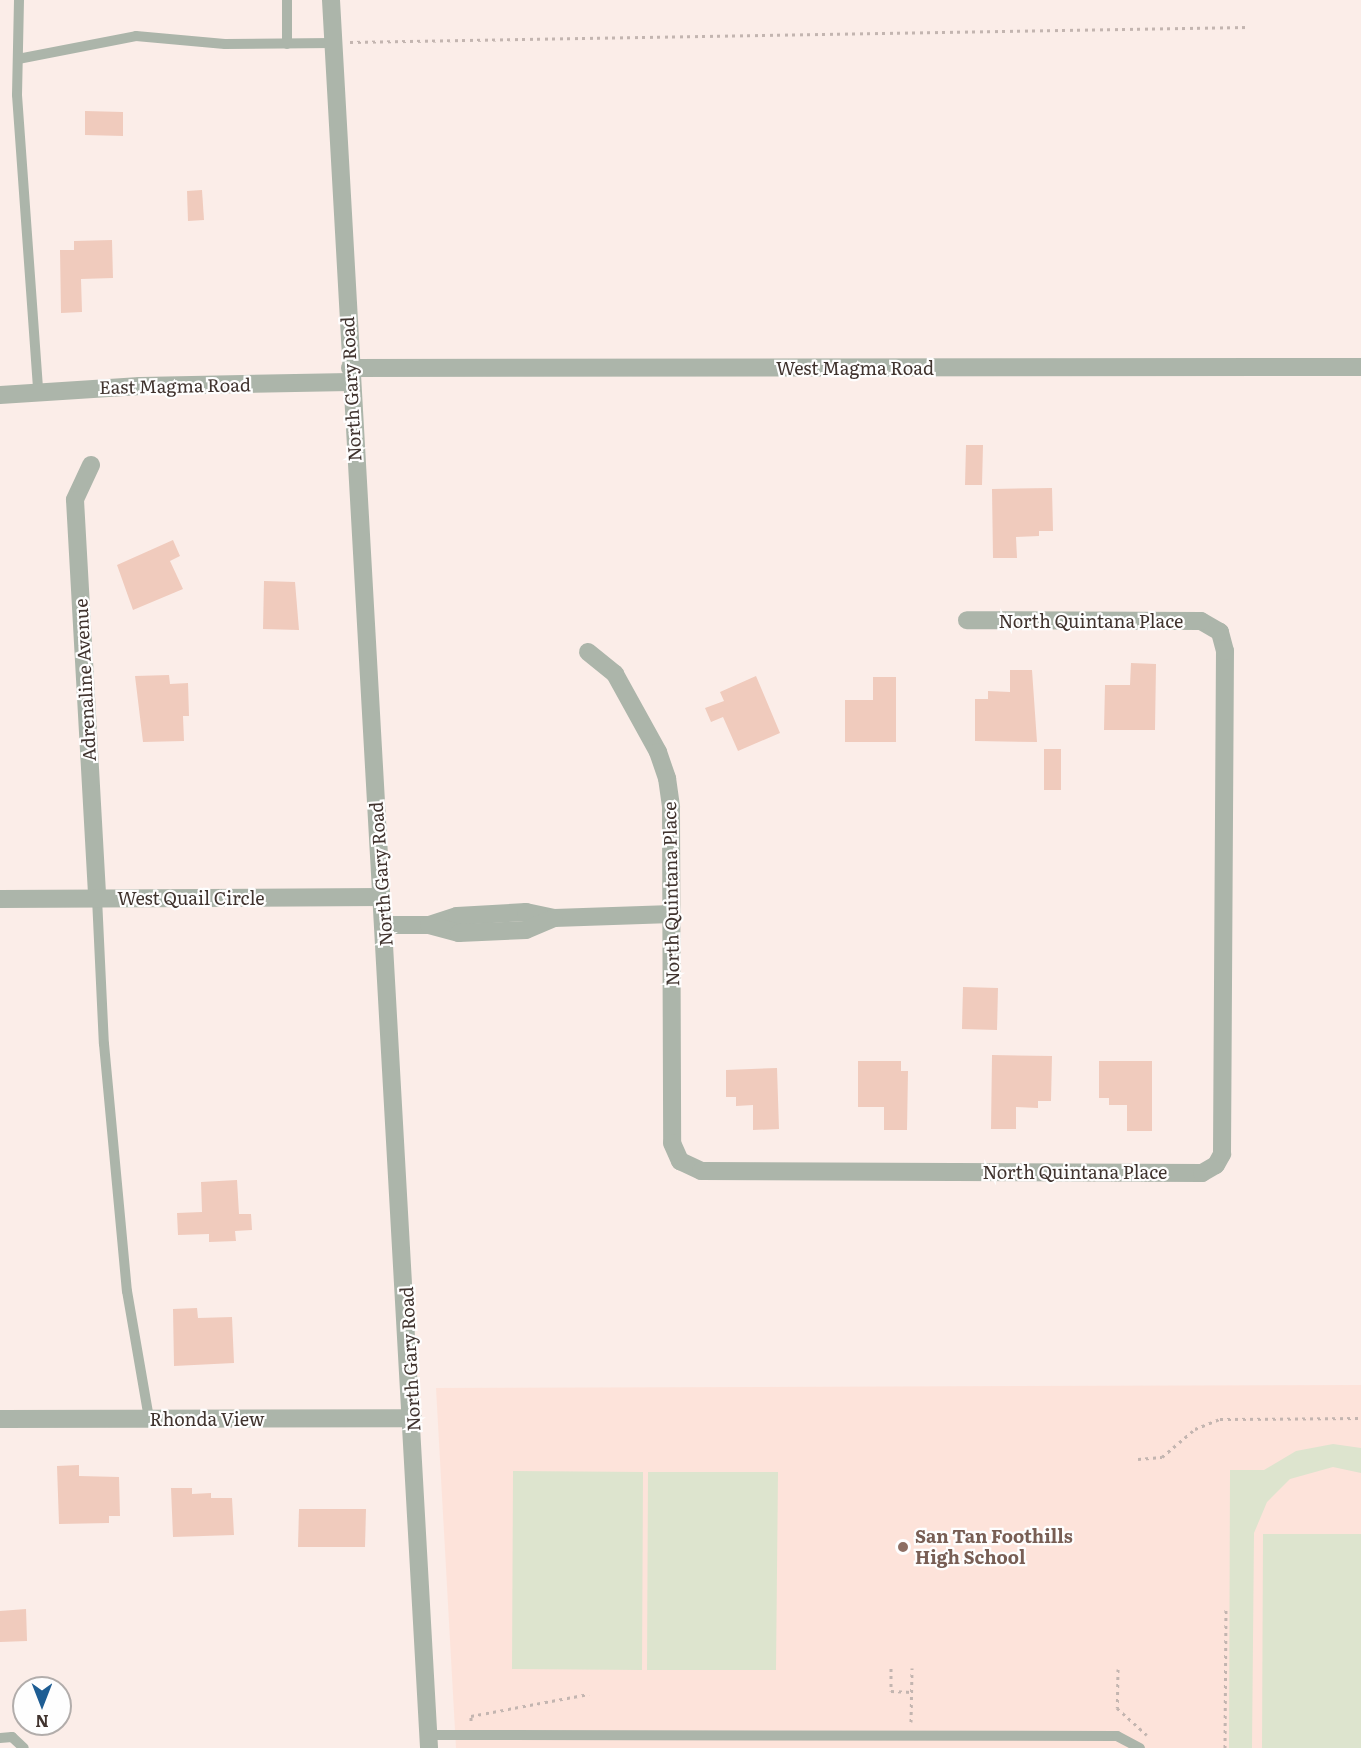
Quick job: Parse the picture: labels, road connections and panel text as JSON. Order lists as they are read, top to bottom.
{
  "streets": {
    "street": [
      "West Magma Road",
      "East Magma Road",
      "North Gary Road",
      "North Quintana Place",
      "Adrenaline Avenue",
      "West Quail Circle",
      "Rhonda View"
    ]
  },
  "crossings": [
    ["West Magma Road", "East Magma Road"],
    ["West Magma Road", "North Gary Road"],
    ["East Magma Road", "North Gary Road"],
    ["North Gary Road", "West Quail Circle"],
    ["North Gary Road", "Rhonda View"],
    ["Adrenaline Avenue", "West Quail Circle"]
  ],
  "places": ["San Tan Foothills High School"],
  "north": "bottom"
}
